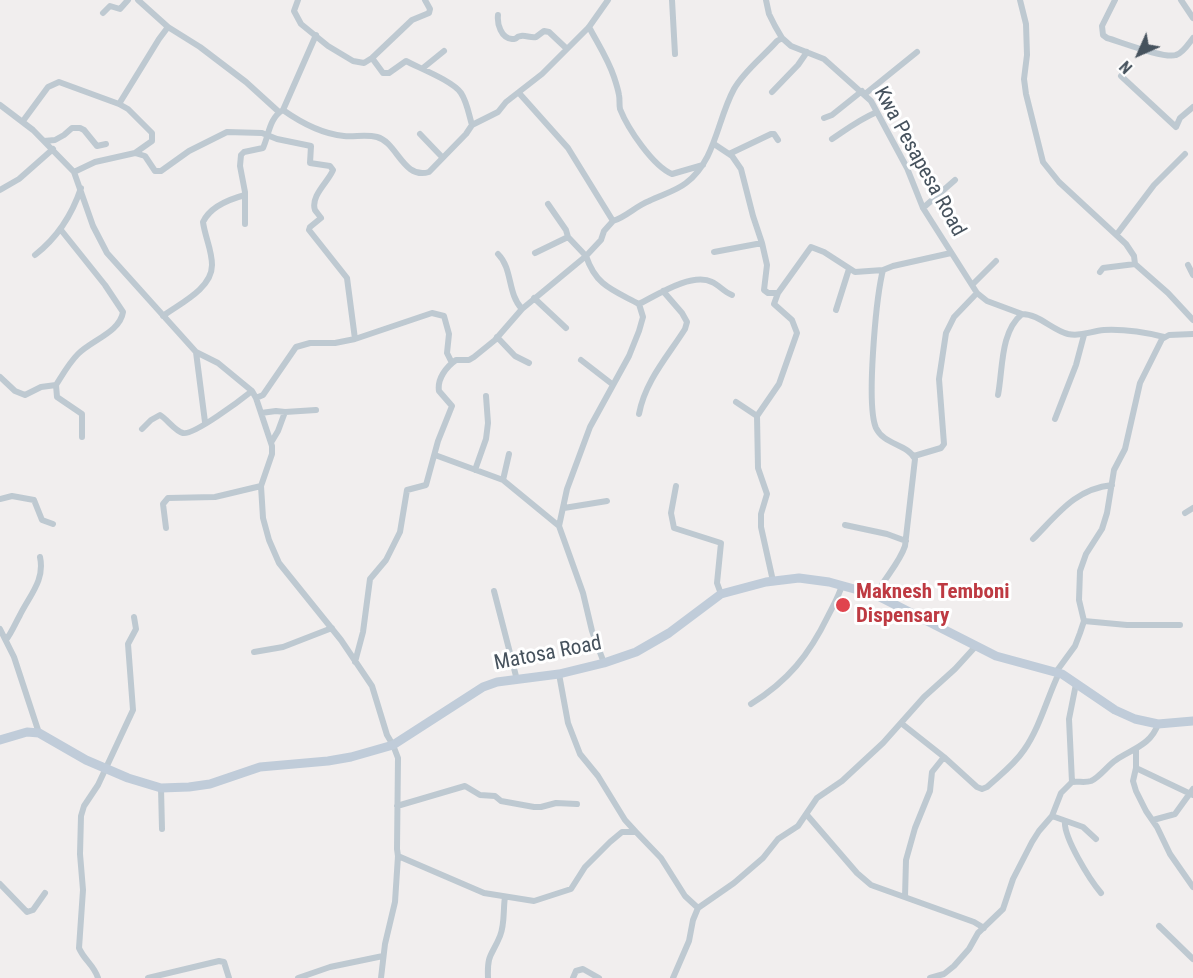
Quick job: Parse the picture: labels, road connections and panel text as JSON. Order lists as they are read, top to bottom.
{
  "streets": {
    "street": ["Kwa Pesapesa Road", "Matosa Road"]
  },
  "places": ["Maknesh Temboni Dispensary"],
  "north": "bottom left"
}
